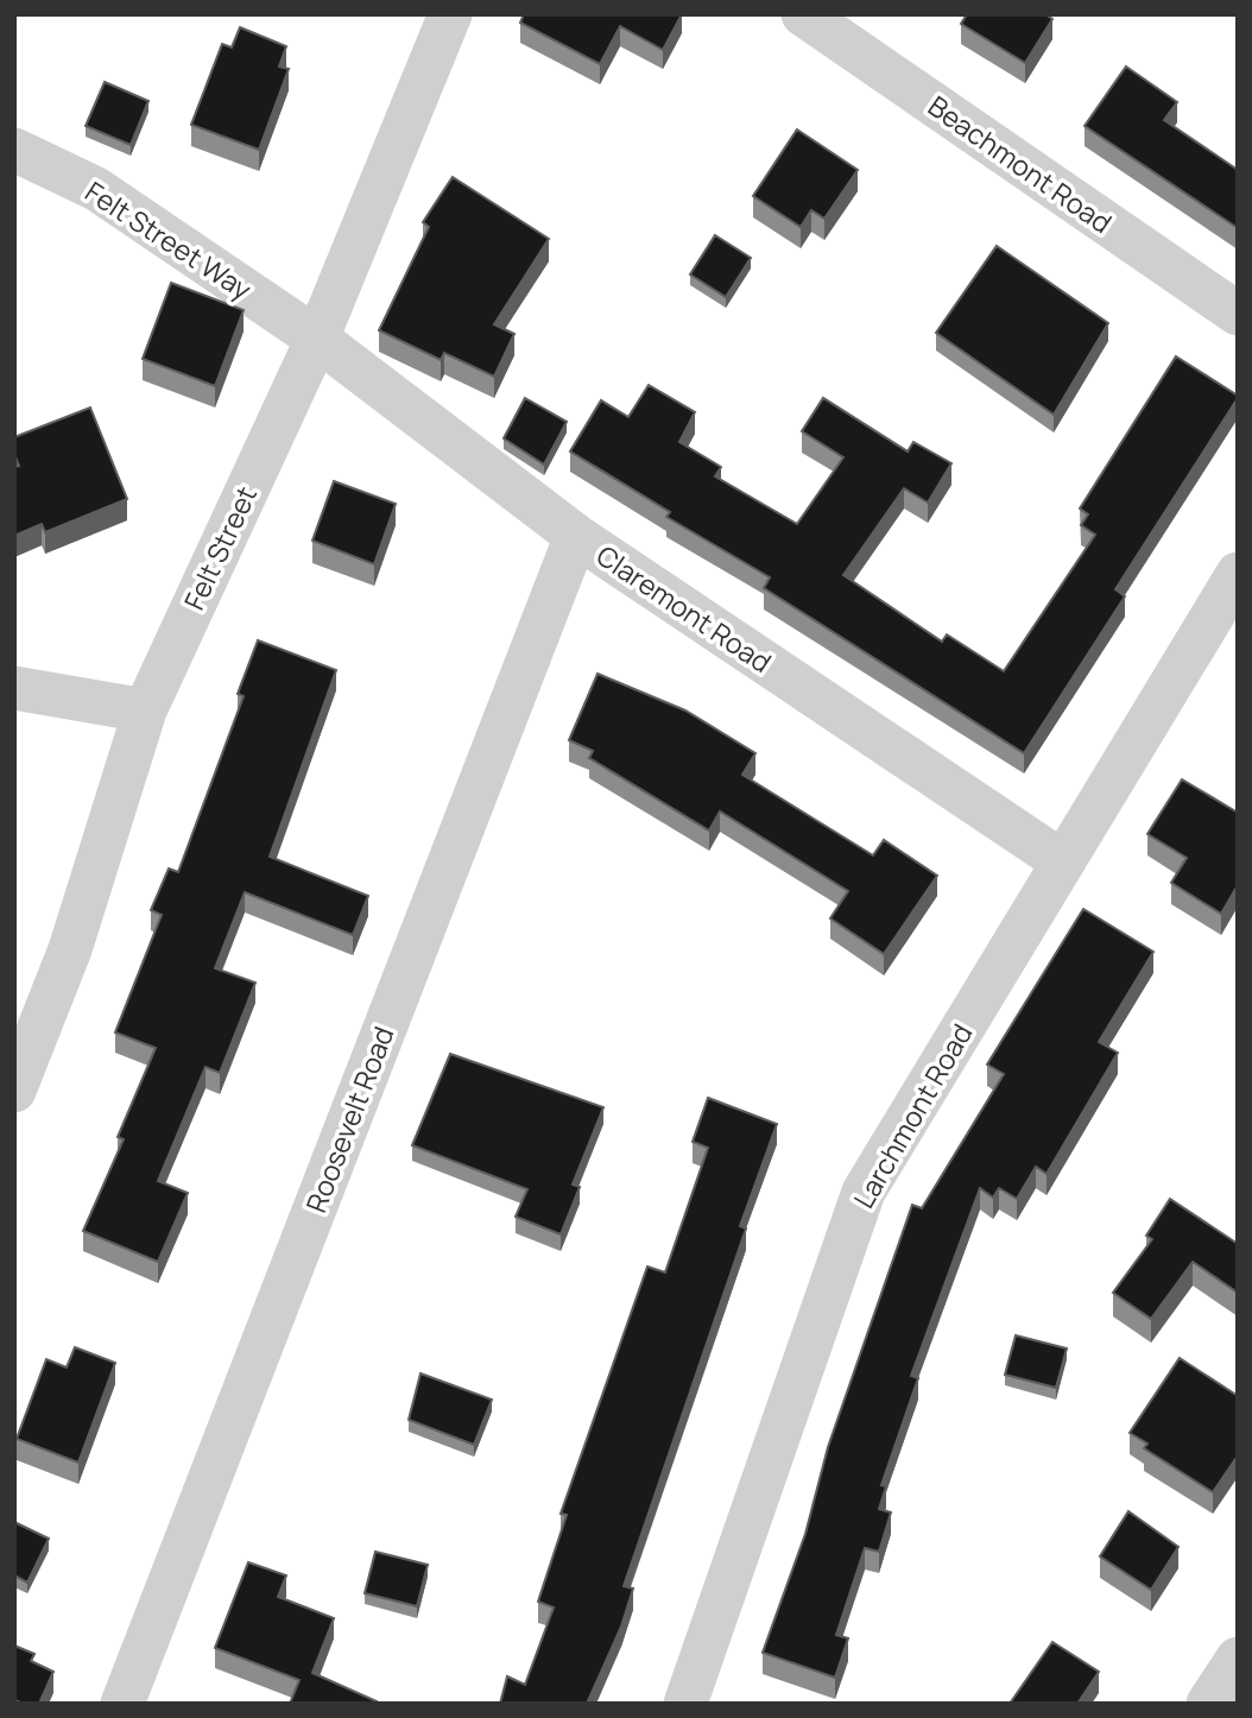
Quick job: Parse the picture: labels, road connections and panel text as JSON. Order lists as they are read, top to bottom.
{
  "streets": {
    "street": [
      "Beachmont Road",
      "Felt Street Way",
      "Felt Street",
      "Claremont Road",
      "Larchmont Road",
      "Roosevelt Road"
    ]
  },
  "crossings": [
    ["Felt Street Way", "Felt Street"],
    ["Felt Street Way", "Claremont Road"],
    ["Felt Street", "Claremont Road"],
    ["Claremont Road", "Larchmont Road"],
    ["Claremont Road", "Roosevelt Road"]
  ]
}
